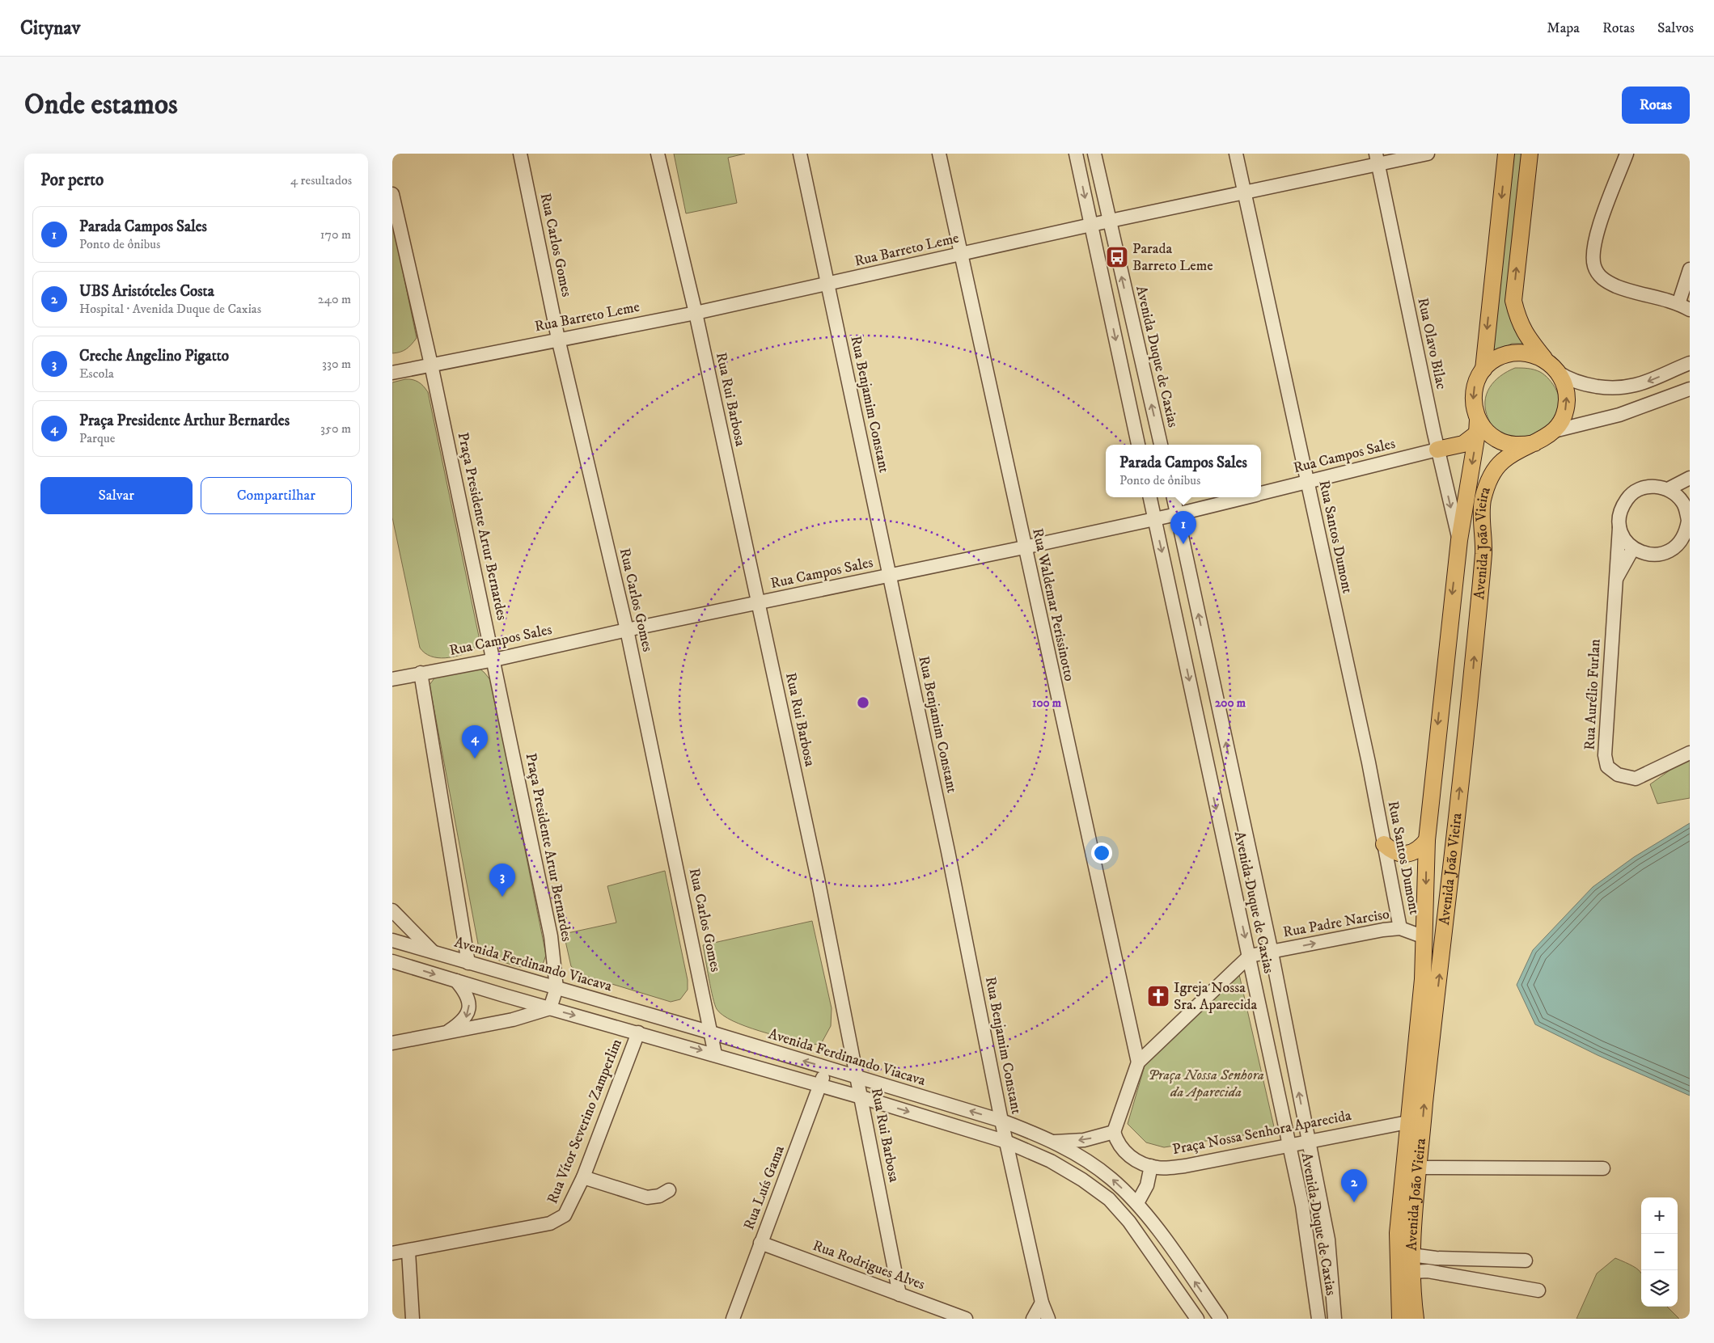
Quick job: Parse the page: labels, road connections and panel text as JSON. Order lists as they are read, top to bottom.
{
  "streets": {
    "main road": ["Avenida João Vieira"],
    "street": [
      "Rua Carlos Gomes",
      "Rua Barreto Leme",
      "Rua Olavo Bilac",
      "Avenida Duque de Caxias",
      "Rua Rui Barbosa",
      "Rua Benjamim Constant",
      "Rua Campos Sales",
      "Praça Presidente Artur Bernardes",
      "Rua Santos Dumont",
      "Rua Waldemar Perissinotto",
      "Rua Aurélio Furlan",
      "Rua Padre Narciso",
      "Avenida Ferdinando Viacava",
      "Rua Vítor Severino Zamperlim",
      "Praça Nossa Senhora Aparecida",
      "Rua Luís Gama",
      "Rua Rodrigues Alves"
    ]
  },
  "crossings": [
    ["Rua Carlos Gomes", "Rua Barreto Leme"],
    ["Rua Carlos Gomes", "Rua Campos Sales"],
    ["Rua Carlos Gomes", "Avenida Ferdinando Viacava"],
    ["Rua Barreto Leme", "Rua Olavo Bilac"],
    ["Rua Barreto Leme", "Avenida Duque de Caxias"],
    ["Rua Barreto Leme", "Rua Rui Barbosa"],
    ["Rua Barreto Leme", "Rua Benjamim Constant"],
    ["Rua Barreto Leme", "Praça Presidente Artur Bernardes"],
    ["Rua Barreto Leme", "Rua Santos Dumont"],
    ["Rua Barreto Leme", "Rua Waldemar Perissinotto"],
    ["Rua Olavo Bilac", "Rua Campos Sales"],
    ["Rua Olavo Bilac", "Avenida João Vieira"],
    ["Avenida Duque de Caxias", "Rua Campos Sales"],
    ["Avenida Duque de Caxias", "Rua Padre Narciso"],
    ["Avenida Duque de Caxias", "Praça Nossa Senhora Aparecida"],
    ["Rua Rui Barbosa", "Rua Campos Sales"],
    ["Rua Rui Barbosa", "Avenida Ferdinando Viacava"],
    ["Rua Rui Barbosa", "Rua Rodrigues Alves"],
    ["Rua Benjamim Constant", "Rua Campos Sales"],
    ["Rua Benjamim Constant", "Avenida Ferdinando Viacava"],
    ["Rua Campos Sales", "Praça Presidente Artur Bernardes"],
    ["Rua Campos Sales", "Rua Santos Dumont"],
    ["Rua Campos Sales", "Rua Waldemar Perissinotto"],
    ["Praça Presidente Artur Bernardes", "Avenida Ferdinando Viacava"],
    ["Rua Santos Dumont", "Rua Padre Narciso"],
    ["Avenida João Vieira", "Rua Padre Narciso"],
    ["Avenida João Vieira", "Praça Nossa Senhora Aparecida"],
    ["Avenida Ferdinando Viacava", "Rua Luís Gama"],
    ["Rua Luís Gama", "Rua Rodrigues Alves"]
  ],
  "one_way": ["Rua Padre Narciso"],
  "parks": ["Praça Nossa Senhora da Aparecida"],
  "places": {
    "bus stop": ["Parada Barreto Leme"],
    "church": ["Igreja Nossa Sra. Aparecida"]
  },
  "page": {
    "header": "Citynav",
    "nav": ["Mapa", "Rotas", "Salvos"],
    "buttons": [
      "Rotas",
      ["Salvar", "Compartilhar"]
    ],
    "title": "Onde estamos",
    "heading": ["Por perto", "4 resultados"],
    "list": [
      {
        "mark": "1",
        "name": "Parada Campos Sales",
        "note": "Ponto de ônibus",
        "value": "170 m"
      },
      {
        "mark": "2",
        "name": "UBS Aristóteles Costa",
        "note": "Hospital · Avenida Duque de Caxias",
        "value": "240 m"
      },
      {
        "mark": "3",
        "name": "Creche Angelino Pigatto",
        "note": "Escola",
        "value": "330 m"
      },
      {
        "mark": "4",
        "name": "Praça Presidente Arthur Bernardes",
        "note": "Parque",
        "value": "350 m"
      }
    ],
    "popup": ["Parada Campos Sales", "Ponto de ônibus"],
    "pins": [
      "1",
      "4",
      "3",
      "2"
    ],
    "map_buttons": ["+", "−"]
  },
  "rings": ["100 m", "200 m"]
}
